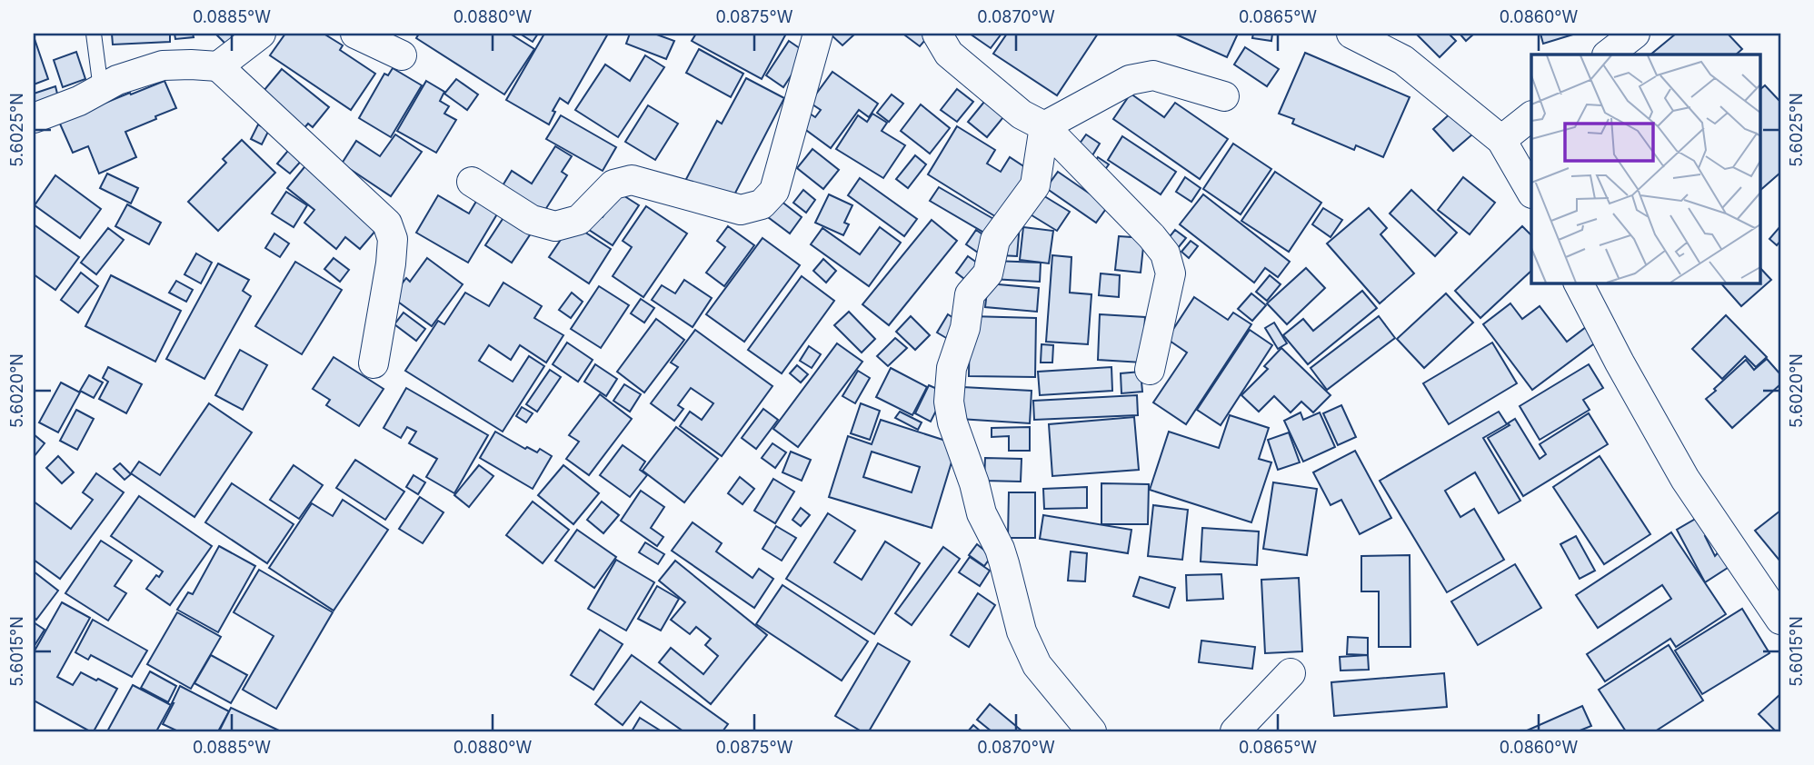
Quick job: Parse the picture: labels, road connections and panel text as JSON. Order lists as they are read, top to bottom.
{
  "coordinates": [
    "0.0885°W",
    "0.0880°W",
    "0.0875°W",
    "0.0870°W",
    "0.0865°W",
    "0.0860°W",
    "5.6025°N",
    "5.6020°N",
    "5.6015°N"
  ]
}
